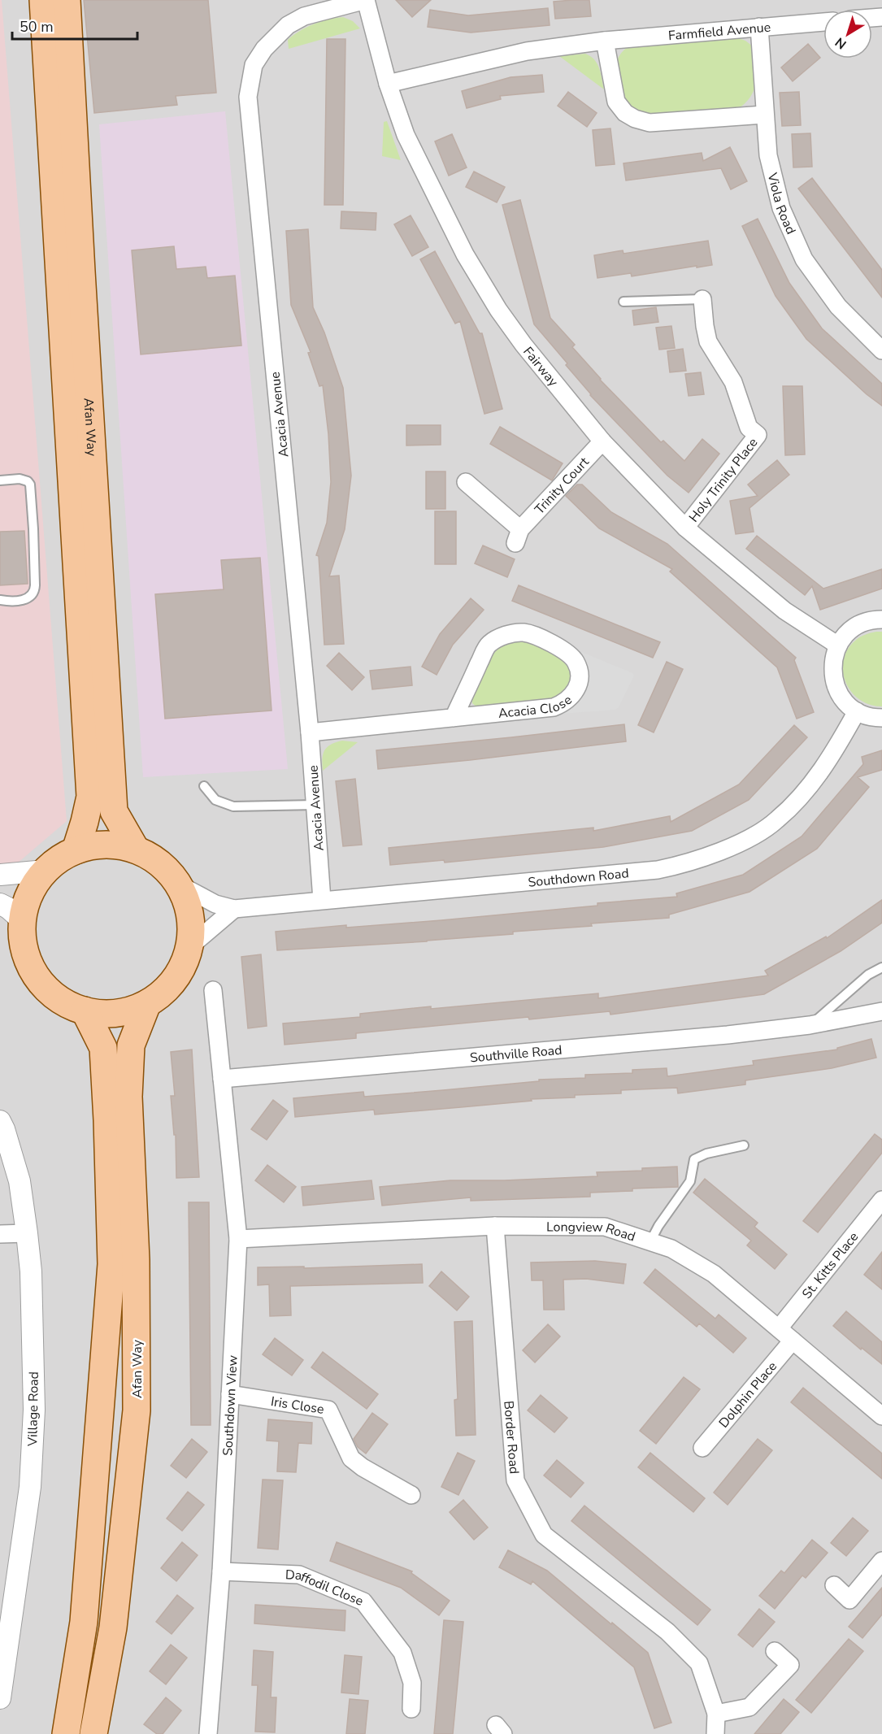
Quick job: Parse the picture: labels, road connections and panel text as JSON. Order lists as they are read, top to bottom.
{
  "streets": {
    "main road": ["Afan Way"],
    "street": [
      "Farmfield Avenue",
      "Viola Road",
      "Fairway",
      "Acacia Avenue",
      "Holy Trinity Place",
      "Trinity Court",
      "Acacia Close",
      "Southdown Road",
      "Southville Road",
      "Longview Road",
      "St. Kitts Place",
      "Dolphin Place",
      "Iris Close",
      "Southdown View",
      "Village Road",
      "Border Road",
      "Daffodil Close"
    ]
  },
  "crossings": [
    ["Farmfield Avenue", "Viola Road"],
    ["Farmfield Avenue", "Fairway"],
    ["Fairway", "Acacia Avenue"],
    ["Fairway", "Holy Trinity Place"],
    ["Fairway", "Trinity Court"],
    ["Acacia Avenue", "Acacia Close"],
    ["Acacia Avenue", "Southdown Road"],
    ["Afan Way", "Southdown Road"],
    ["Southville Road", "Southdown View"],
    ["Longview Road", "St. Kitts Place"],
    ["Longview Road", "Dolphin Place"],
    ["Longview Road", "Southdown View"],
    ["Longview Road", "Border Road"],
    ["Iris Close", "Southdown View"],
    ["Southdown View", "Daffodil Close"]
  ],
  "scale_bar": "50 m",
  "north": "bottom left"
}
